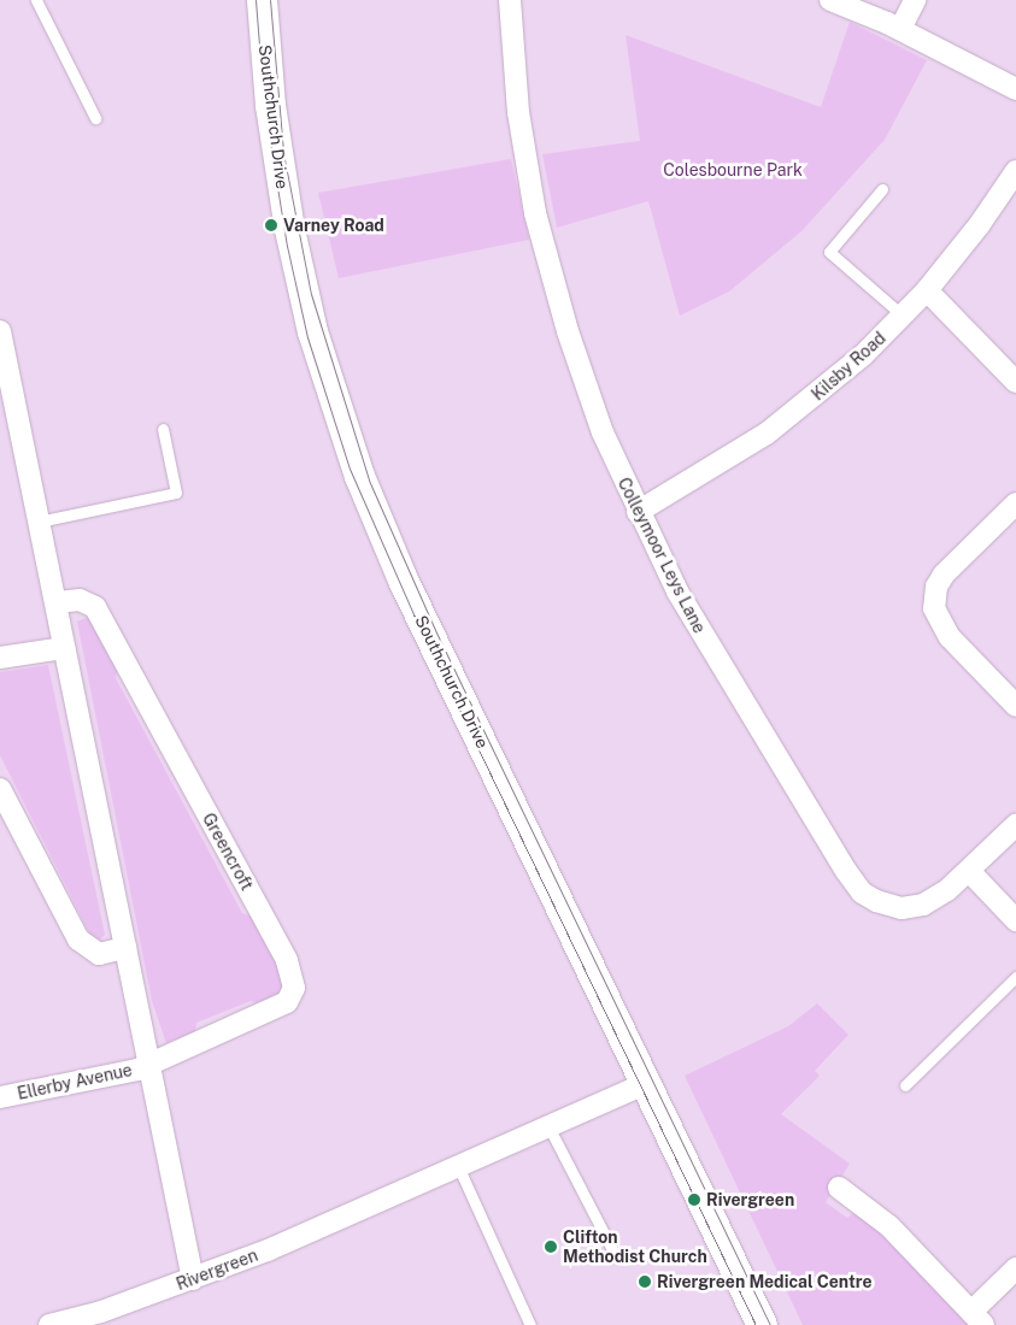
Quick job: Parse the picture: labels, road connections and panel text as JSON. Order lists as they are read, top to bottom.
{
  "streets": {
    "street": [
      "Southchurch Drive",
      "Kilsby Road",
      "Colleymoor Leys Lane",
      "Greencroft",
      "Ellerby Avenue",
      "Rivergreen"
    ]
  },
  "crossings": [
    ["Southchurch Drive", "Rivergreen"],
    ["Kilsby Road", "Colleymoor Leys Lane"],
    ["Greencroft", "Ellerby Avenue"]
  ],
  "parks": ["Colesbourne Park"],
  "places": [
    "Varney Road",
    "Rivergreen",
    "Clifton Methodist Church",
    "Rivergreen Medical Centre"
  ]
}
